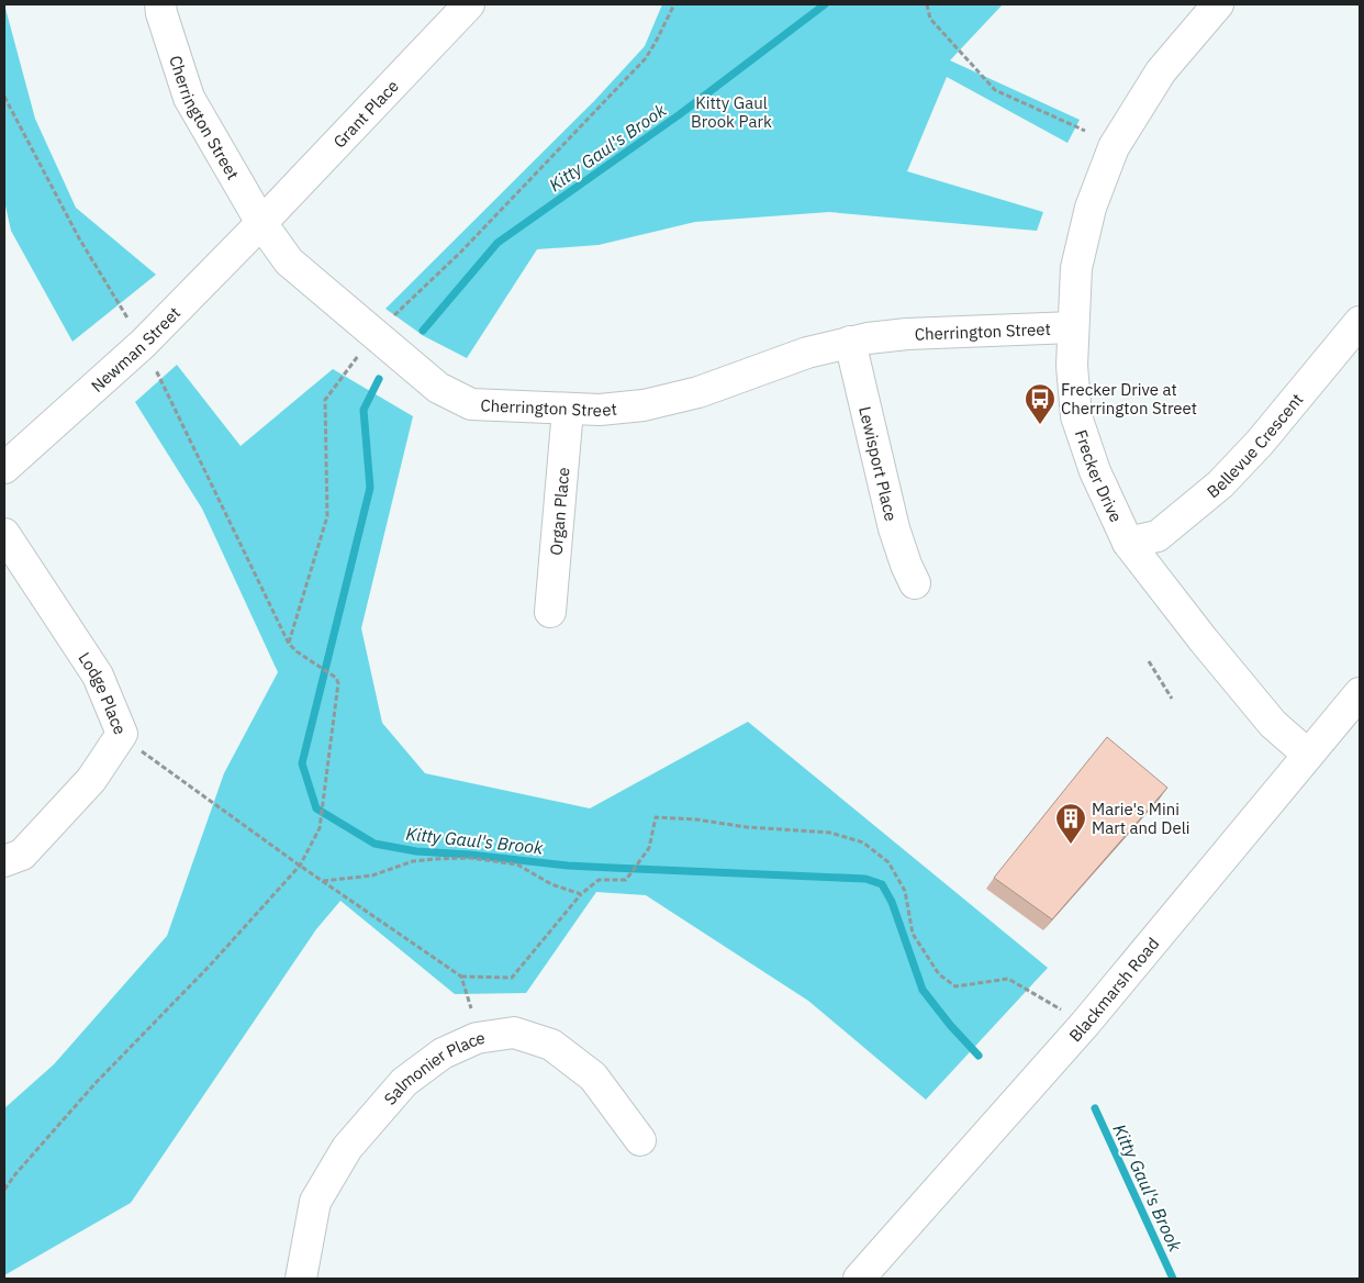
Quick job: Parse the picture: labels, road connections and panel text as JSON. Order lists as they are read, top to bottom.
{
  "streets": {
    "street": [
      "Grant Place",
      "Cherrington Street",
      "Newman Street",
      "Bellevue Crescent",
      "Lewisport Place",
      "Frecker Drive",
      "Organ Place",
      "Lodge Place",
      "Blackmarsh Road",
      "Salmonier Place"
    ]
  },
  "crossings": [
    ["Grant Place", "Cherrington Street"],
    ["Grant Place", "Newman Street"],
    ["Cherrington Street", "Newman Street"],
    ["Cherrington Street", "Lewisport Place"],
    ["Cherrington Street", "Frecker Drive"],
    ["Cherrington Street", "Organ Place"],
    ["Bellevue Crescent", "Frecker Drive"],
    ["Frecker Drive", "Blackmarsh Road"]
  ],
  "water": ["Kitty Gaul's Brook"],
  "parks": ["Kitty Gaul Brook Park"],
  "places": {
    "bus stop": ["Frecker Drive at Cherrington Street"],
    "building": ["Marie's Mini Mart and Deli"]
  }
}
